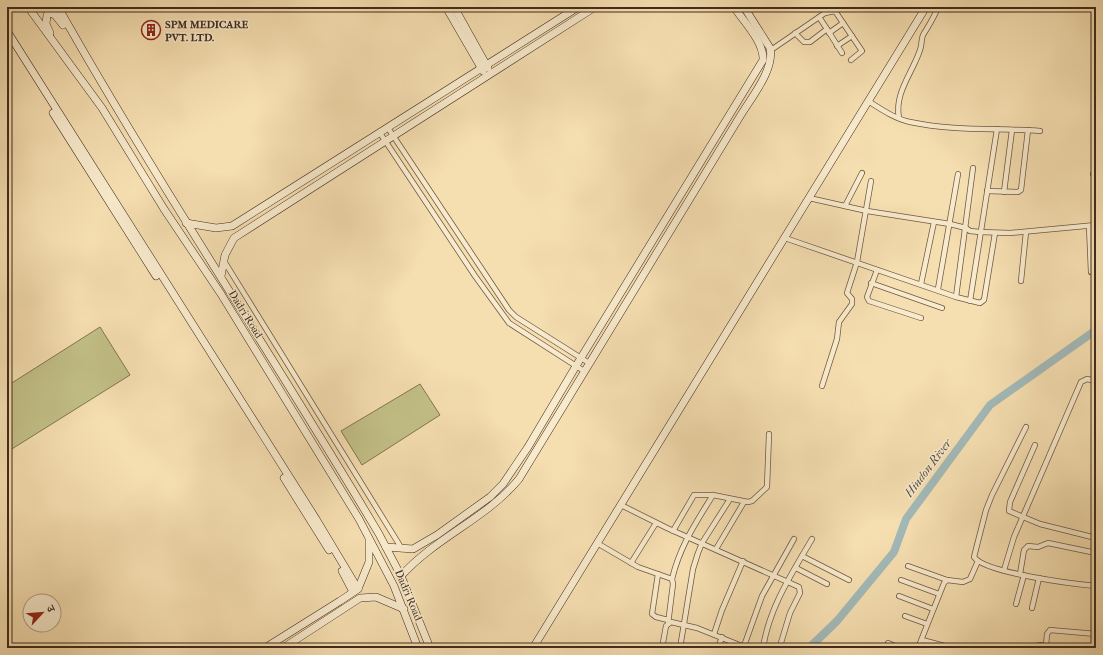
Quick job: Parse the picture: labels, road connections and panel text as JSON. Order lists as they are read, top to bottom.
{
  "streets": {
    "street": ["Dadri Road"]
  },
  "water": ["Hindon River"],
  "places": {
    "building": ["SPM MEDICARE PVT. LTD."]
  },
  "north": "top right"
}
